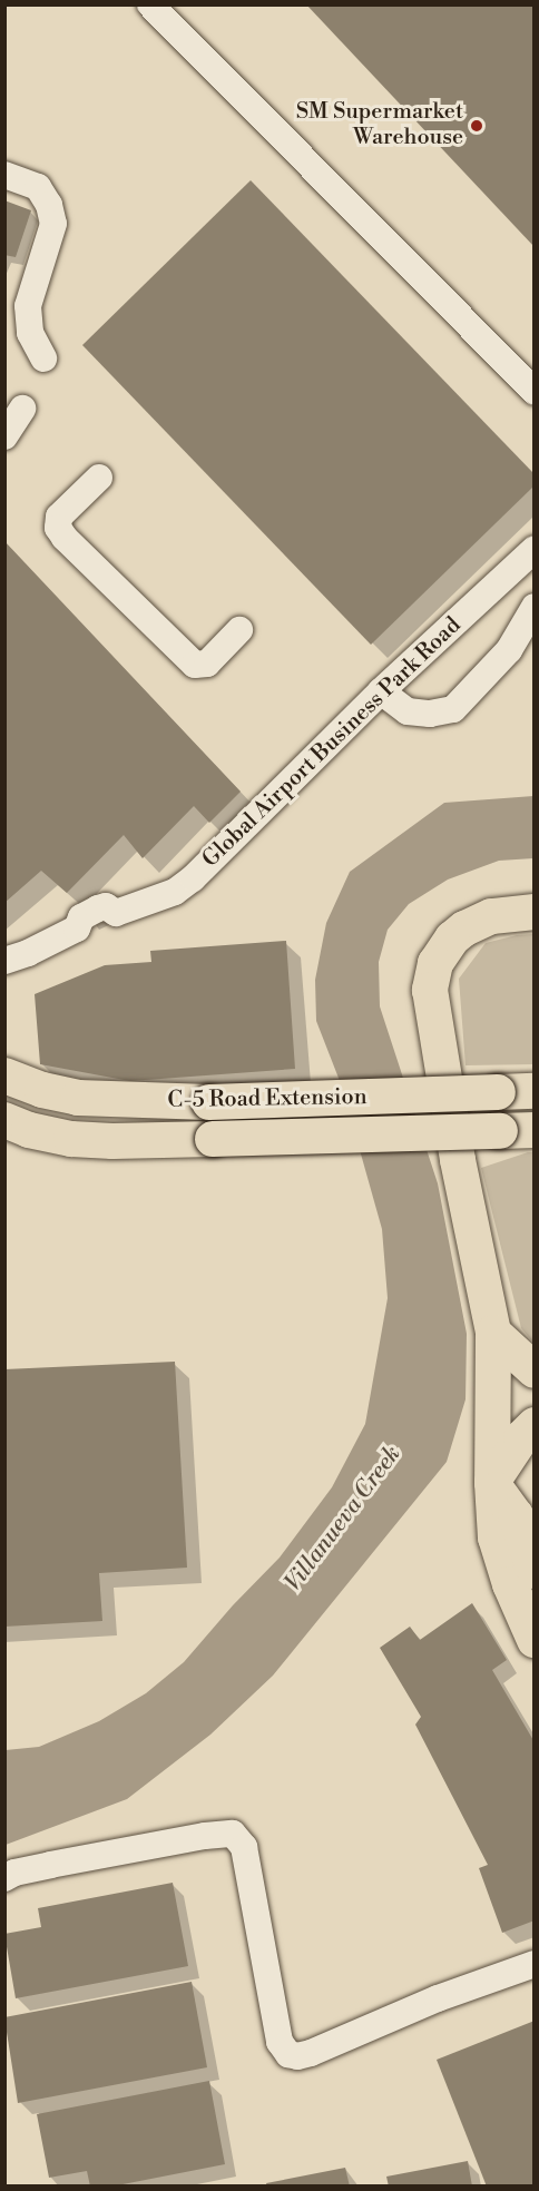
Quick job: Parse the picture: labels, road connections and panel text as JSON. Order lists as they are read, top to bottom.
{
  "streets": {
    "main road": ["C-5 Road Extension"],
    "street": ["Global Airport Business Park Road"]
  },
  "water": ["Villanueva Creek"],
  "places": ["SM Supermarket Warehouse"]
}
